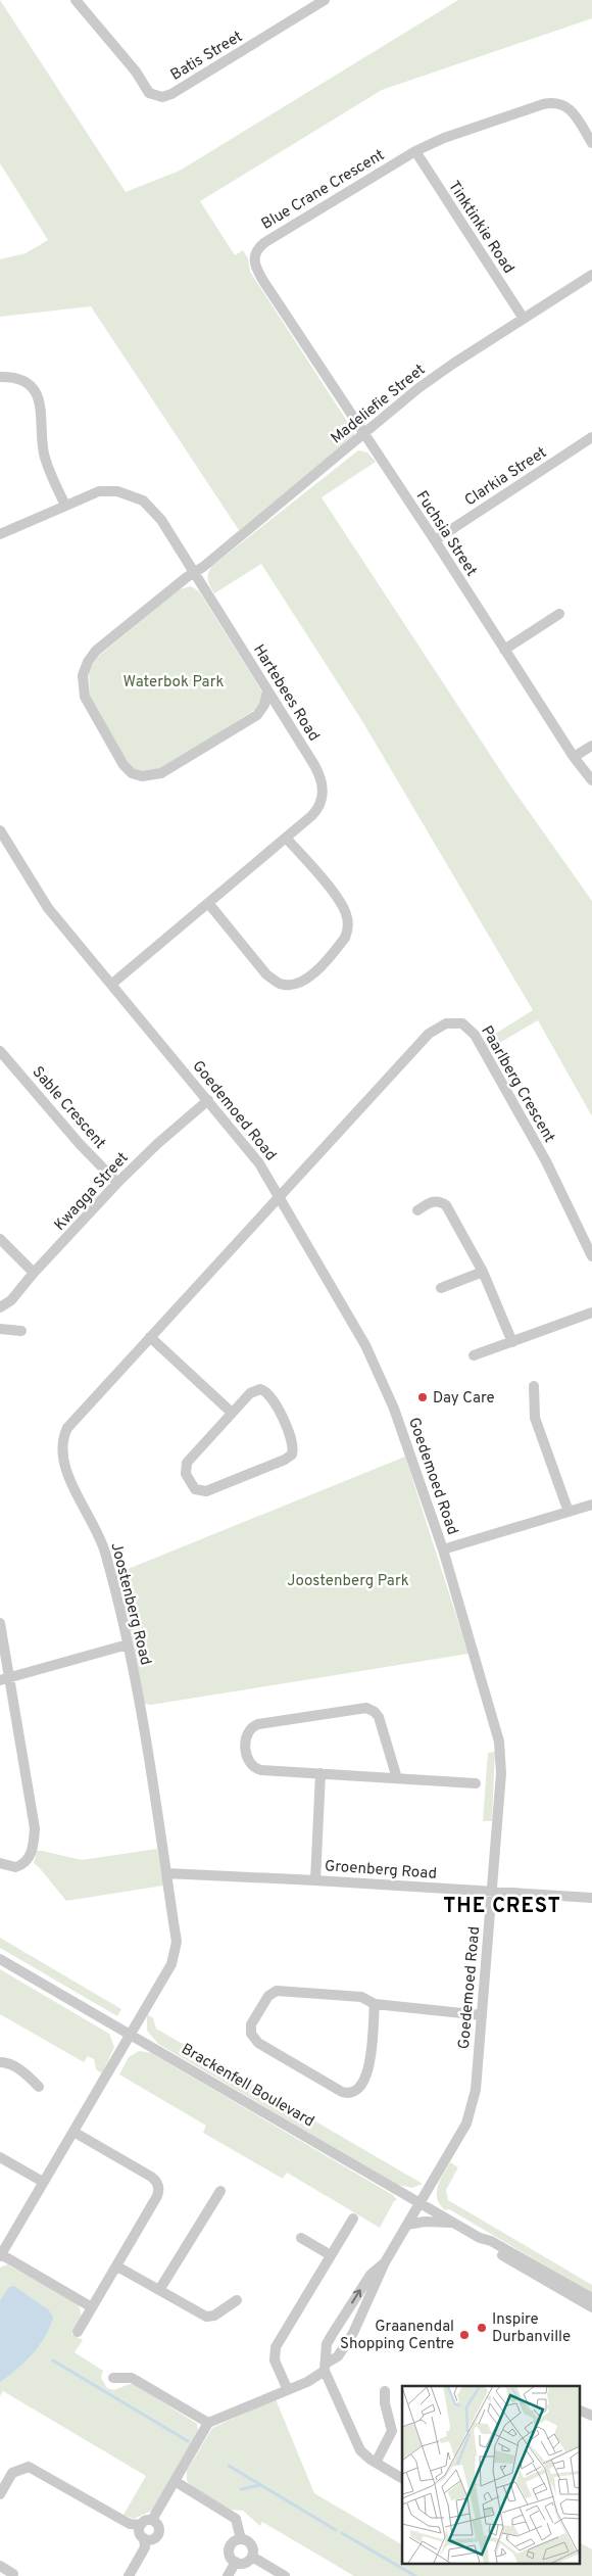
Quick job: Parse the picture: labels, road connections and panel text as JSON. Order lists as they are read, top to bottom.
{
  "streets": {
    "street": [
      "Batis Street",
      "Blue Crane Crescent",
      "Tinktinkie Road",
      "Madeliefie Street",
      "Clarkia Street",
      "Fuchsia Street",
      "Hartebees Road",
      "Paarlberg Crescent",
      "Sable Crescent",
      "Goedemoed Road",
      "Kwagga Street",
      "Joostenberg Road",
      "Groenberg Road",
      "Brackenfell Boulevard"
    ]
  },
  "crossings": [
    ["Blue Crane Crescent", "Tinktinkie Road"],
    ["Blue Crane Crescent", "Madeliefie Street"],
    ["Blue Crane Crescent", "Fuchsia Street"],
    ["Tinktinkie Road", "Madeliefie Street"],
    ["Madeliefie Street", "Fuchsia Street"],
    ["Madeliefie Street", "Hartebees Road"],
    ["Clarkia Street", "Fuchsia Street"],
    ["Hartebees Road", "Goedemoed Road"],
    ["Paarlberg Crescent", "Goedemoed Road"],
    ["Paarlberg Crescent", "Joostenberg Road"],
    ["Sable Crescent", "Kwagga Street"],
    ["Goedemoed Road", "Kwagga Street"],
    ["Goedemoed Road", "Joostenberg Road"],
    ["Goedemoed Road", "Groenberg Road"],
    ["Goedemoed Road", "Brackenfell Boulevard"],
    ["Joostenberg Road", "Groenberg Road"],
    ["Joostenberg Road", "Brackenfell Boulevard"]
  ],
  "districts": ["THE CREST"],
  "parks": ["Waterbok Park", "Joostenberg Park"],
  "places": ["Day Care", "Inspire Durbanville", "Graanendal Shopping Centre"]
}
